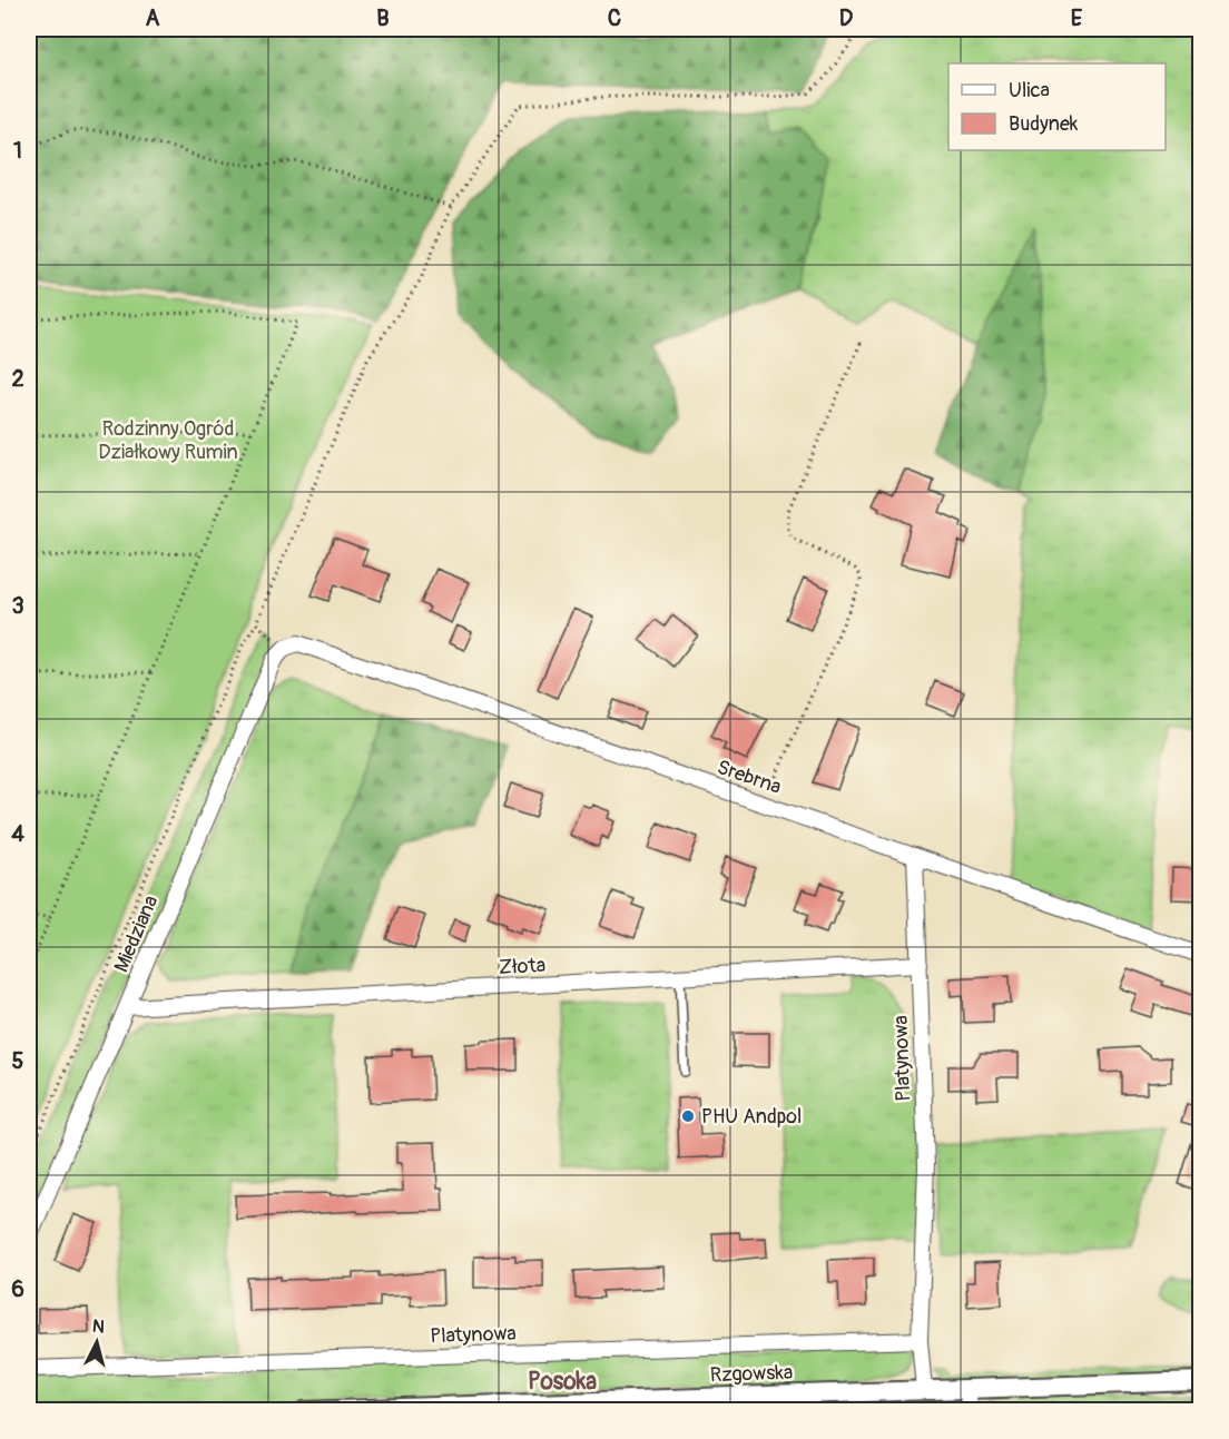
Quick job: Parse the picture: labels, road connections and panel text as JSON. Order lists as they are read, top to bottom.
{
  "streets": {
    "street": [
      "Srebrna",
      "Miedziana",
      "Złota",
      "Platynowa",
      "Rzgowska"
    ]
  },
  "crossings": [
    ["Srebrna", "Miedziana"],
    ["Srebrna", "Platynowa"],
    ["Miedziana", "Złota"],
    ["Złota", "Platynowa"],
    ["Platynowa", "Rzgowska"]
  ],
  "districts": ["Posoka"],
  "parks": ["Rodzinny Ogród Działkowy Rumin"],
  "places": ["PHU Andpol"],
  "legend": ["Ulica", "Budynek"],
  "north": "top",
  "grid": {
    "columns": [
      "A",
      "B",
      "C",
      "D",
      "E"
    ],
    "rows": [
      "1",
      "2",
      "3",
      "4",
      "5",
      "6"
    ]
  }
}
